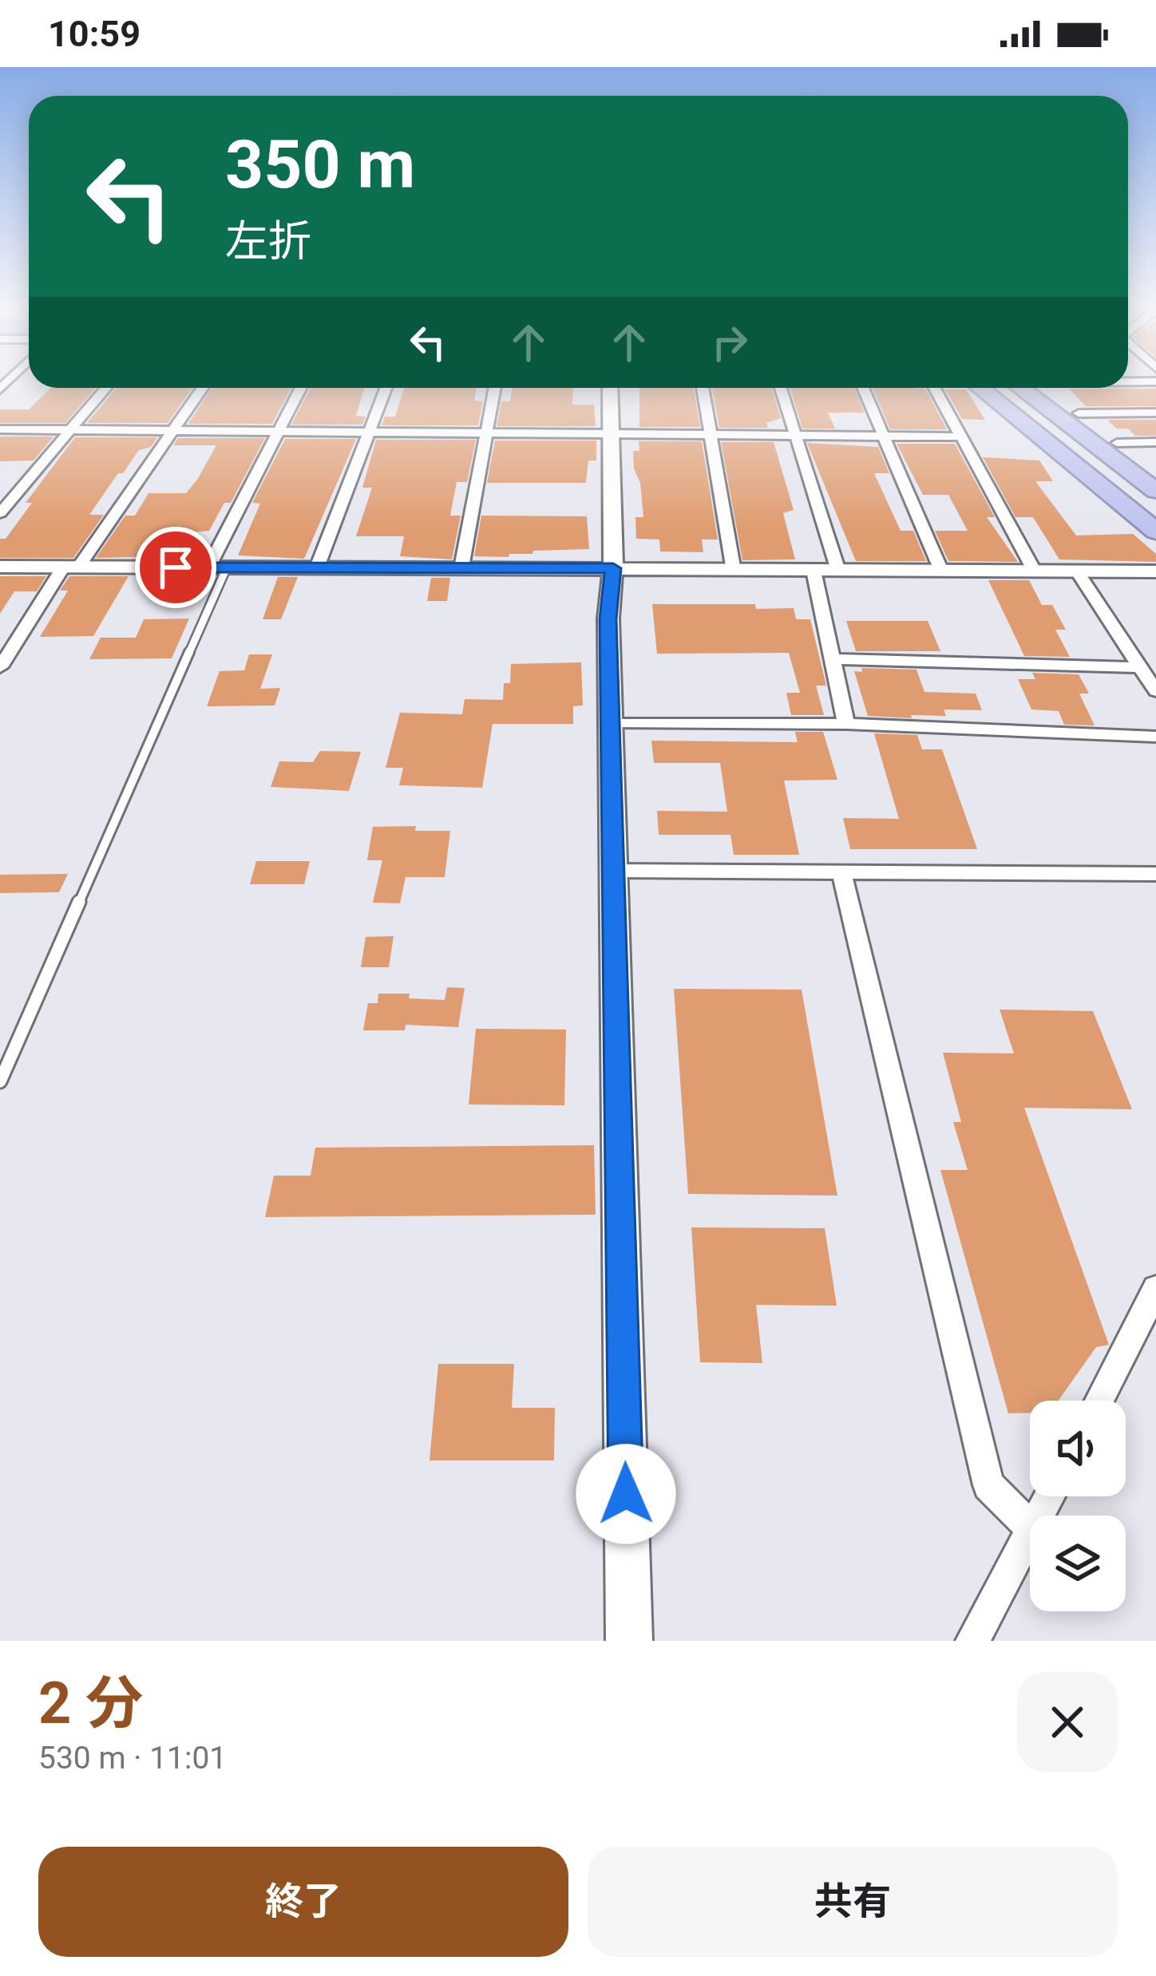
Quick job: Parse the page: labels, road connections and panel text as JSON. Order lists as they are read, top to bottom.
{
  "page": {
    "status": "10:59",
    "turn": ["350 m", "左折"],
    "heading": ["2 分", "530 m · 11:01"],
    "buttons": ["終了", "共有"]
  }
}
